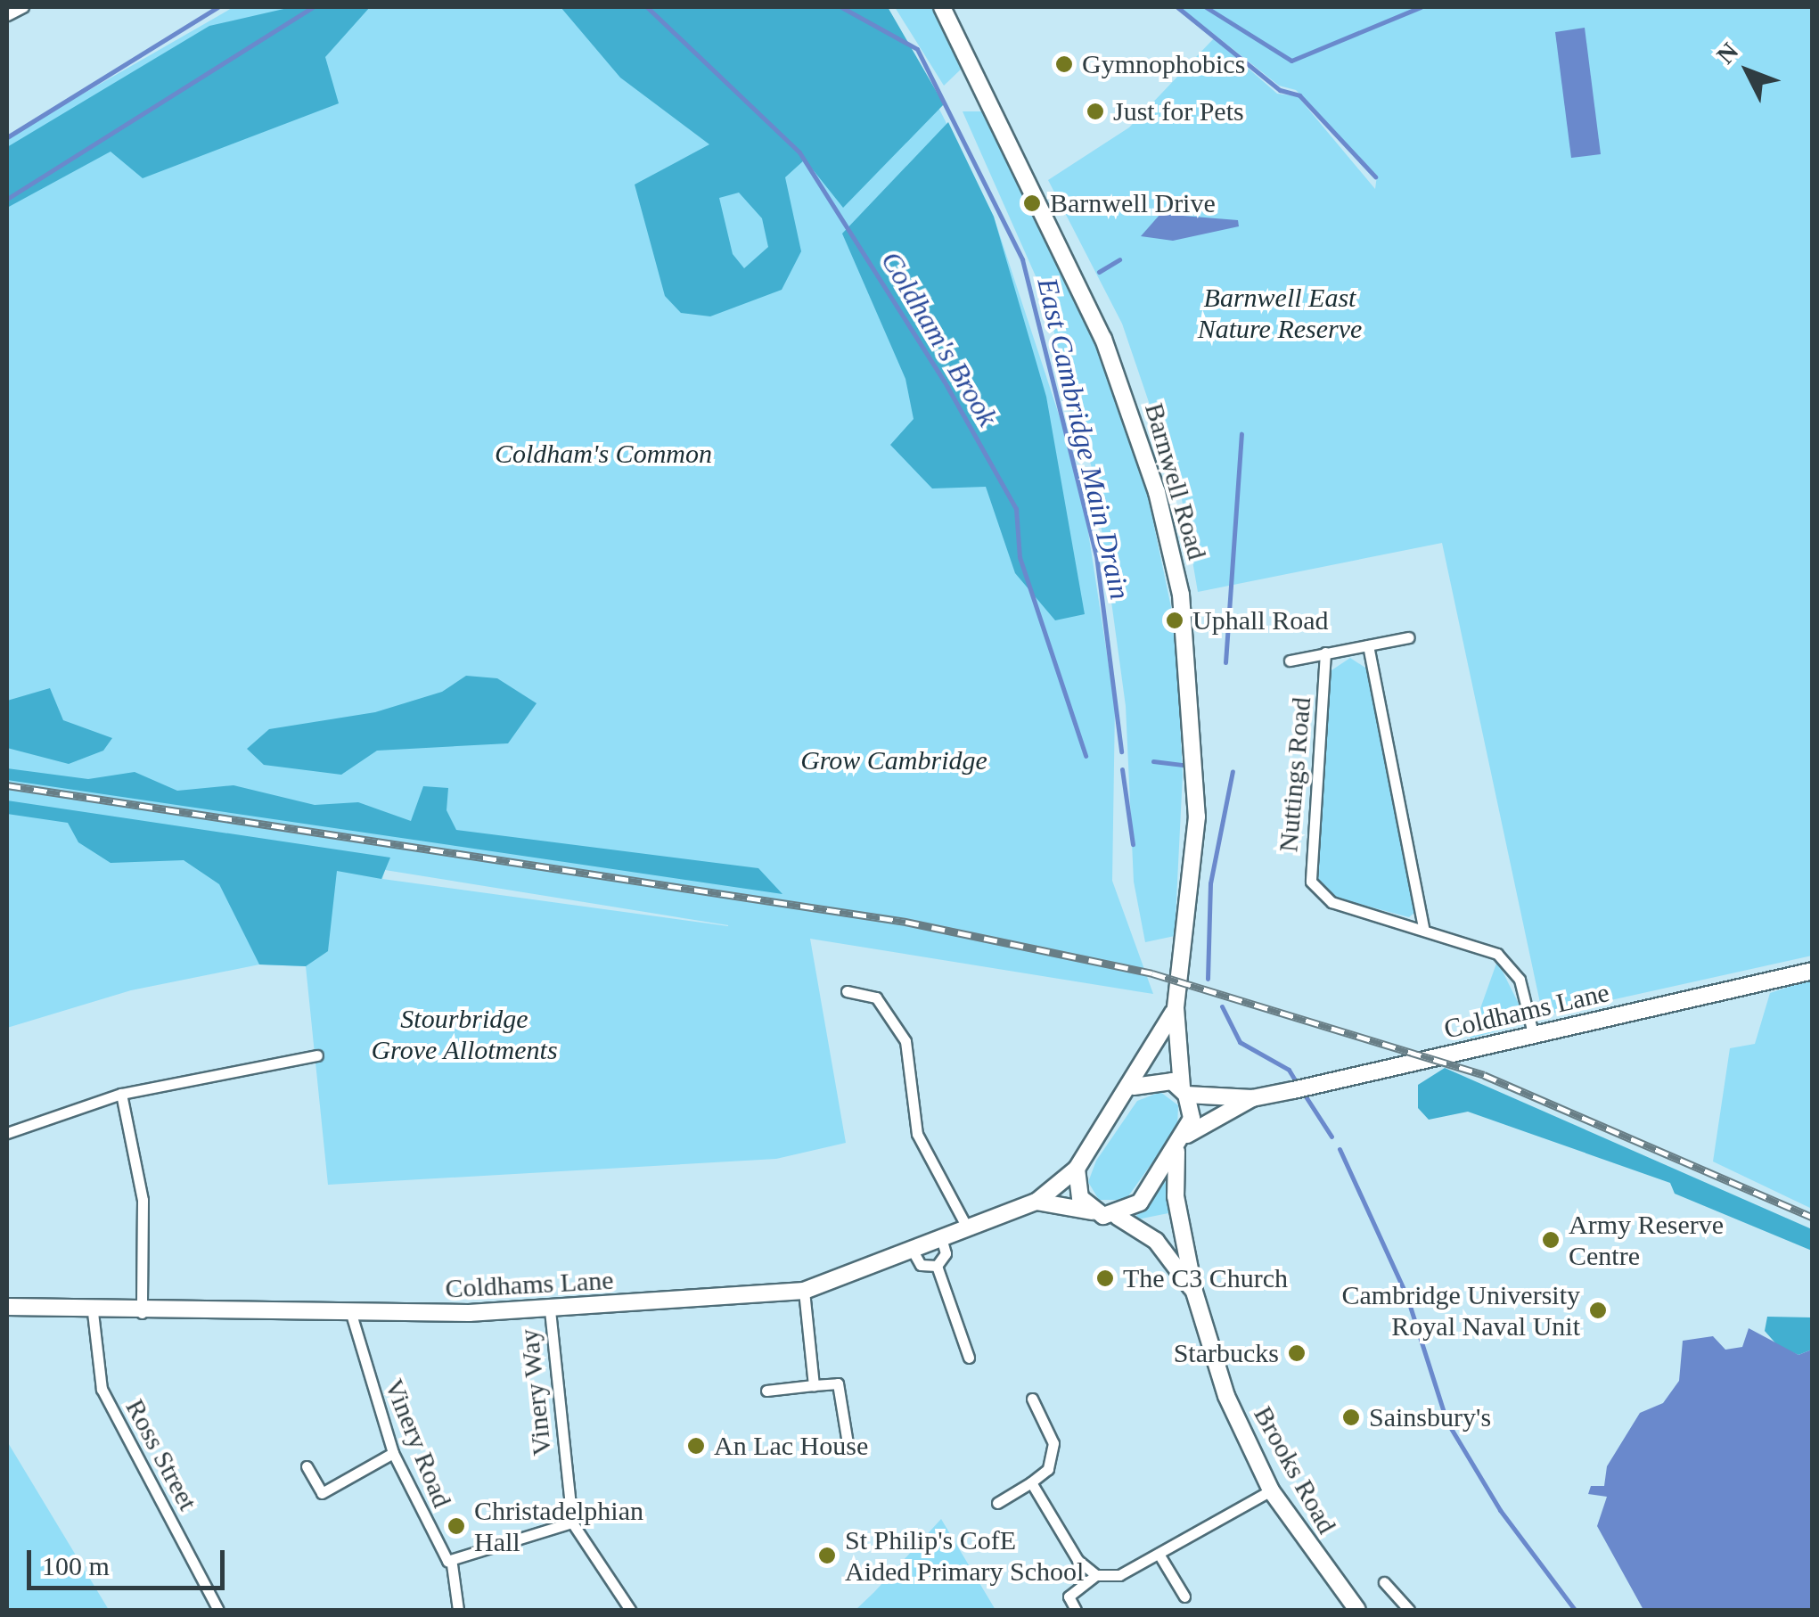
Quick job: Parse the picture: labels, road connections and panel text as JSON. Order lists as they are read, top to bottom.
{
  "streets": {
    "main road": ["Barnwell Road", "Coldhams Lane", "Brooks Road"],
    "street": [
      "Nuttings Road",
      "Vinery Way",
      "Vinery Road",
      "Ross Street"
    ]
  },
  "crossings": [
    ["Barnwell Road", "Coldhams Lane"],
    ["Nuttings Road", "Coldhams Lane"],
    ["Coldhams Lane", "Vinery Way"],
    ["Coldhams Lane", "Vinery Road"],
    ["Coldhams Lane", "Ross Street"]
  ],
  "water": ["Coldham's Brook", "East Cambridge Main Drain"],
  "parks": [
    "Barnwell East Nature Reserve",
    "Coldham's Common",
    "Grow Cambridge",
    "Stourbridge Grove Allotments"
  ],
  "places": [
    "Gymnophobics",
    "Just for Pets",
    "Barnwell Drive",
    "Uphall Road",
    "Army Reserve Centre",
    "The C3 Church",
    "Cambridge University Royal Naval Unit",
    "Starbucks",
    "Sainsbury's",
    "An Lac House",
    "Christadelphian Hall",
    "St Philip's CofE Aided Primary School"
  ],
  "scale_bar": "100 m",
  "north": "top left"
}
